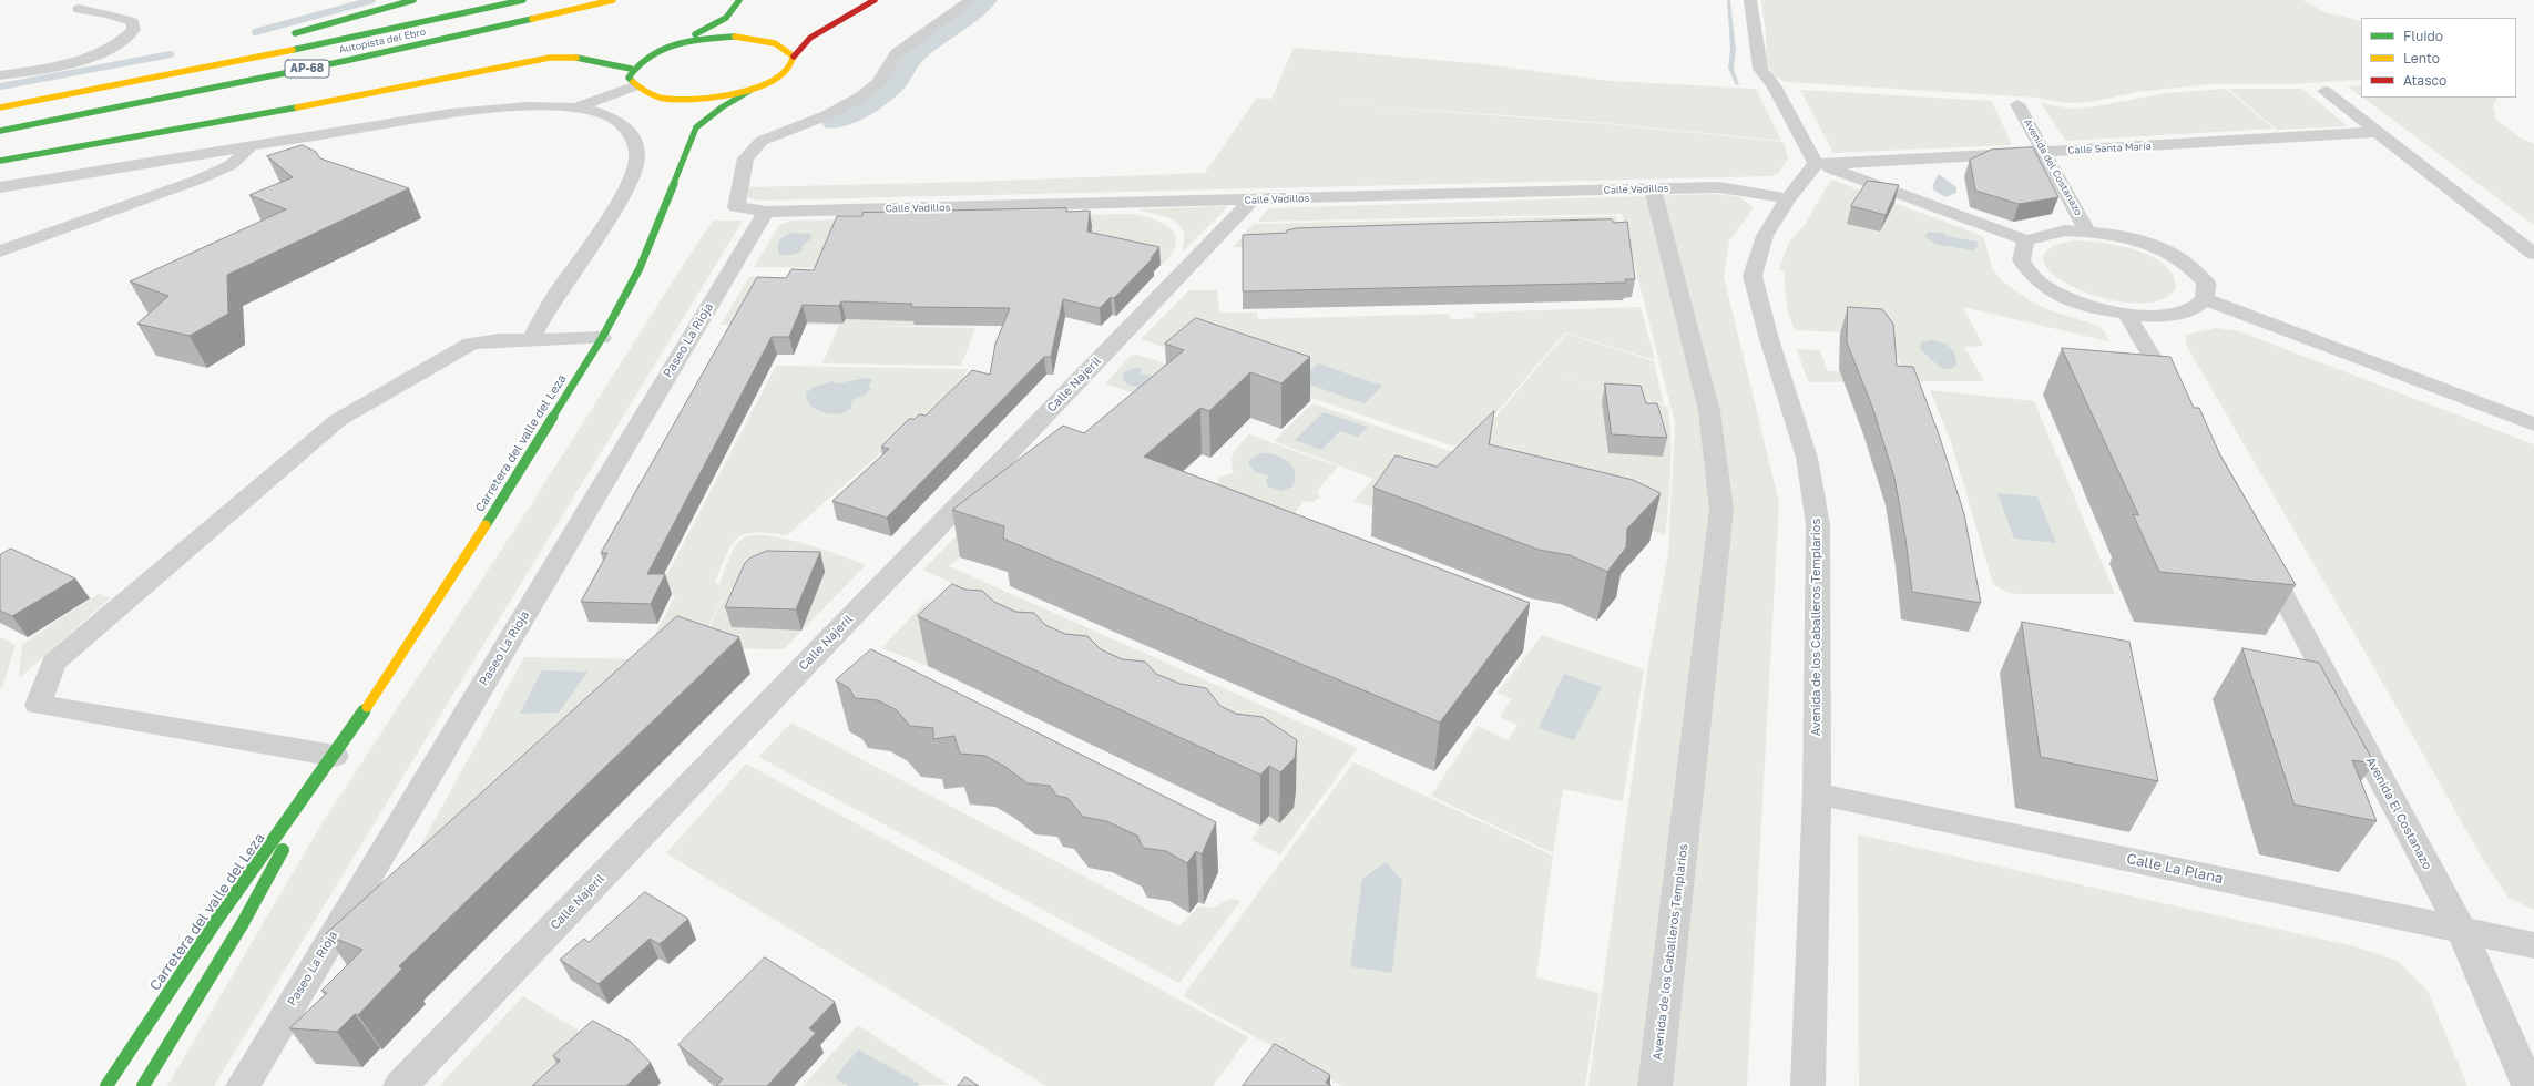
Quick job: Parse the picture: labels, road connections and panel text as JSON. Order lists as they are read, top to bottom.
{
  "streets": {
    "main road": ["Autopista del Ebro", "AP-68", "Carretera del valle del Leza"],
    "street": [
      "Calle Santa María",
      "Avenida del Costanazo",
      "Calle Vadillos",
      "Paseo La Rioja",
      "Calle Najeril",
      "Avenida de los Caballeros Templarios",
      "Avenida El Costanazo",
      "Calle La Plana"
    ]
  },
  "crossings": [
    ["Calle Santa María", "Avenida del Costanazo"],
    ["Calle Santa María", "Avenida de los Caballeros Templarios"],
    ["Calle Vadillos", "Paseo La Rioja"],
    ["Calle Vadillos", "Calle Najeril"],
    ["Calle Vadillos", "Avenida de los Caballeros Templarios"],
    ["Avenida de los Caballeros Templarios", "Calle La Plana"],
    ["Avenida El Costanazo", "Calle La Plana"]
  ],
  "legend": ["Fluido", "Lento", "Atasco"]
}
